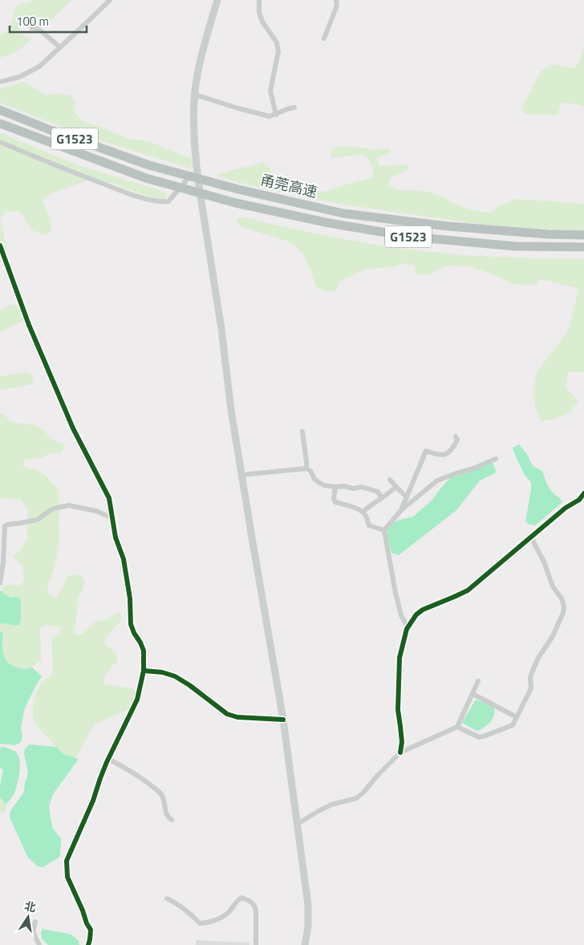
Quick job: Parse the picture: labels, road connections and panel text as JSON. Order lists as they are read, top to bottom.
{
  "streets": {
    "highway": ["G1523", "甬莞高速"]
  },
  "scale_bar": "100 m",
  "north": "top"
}
